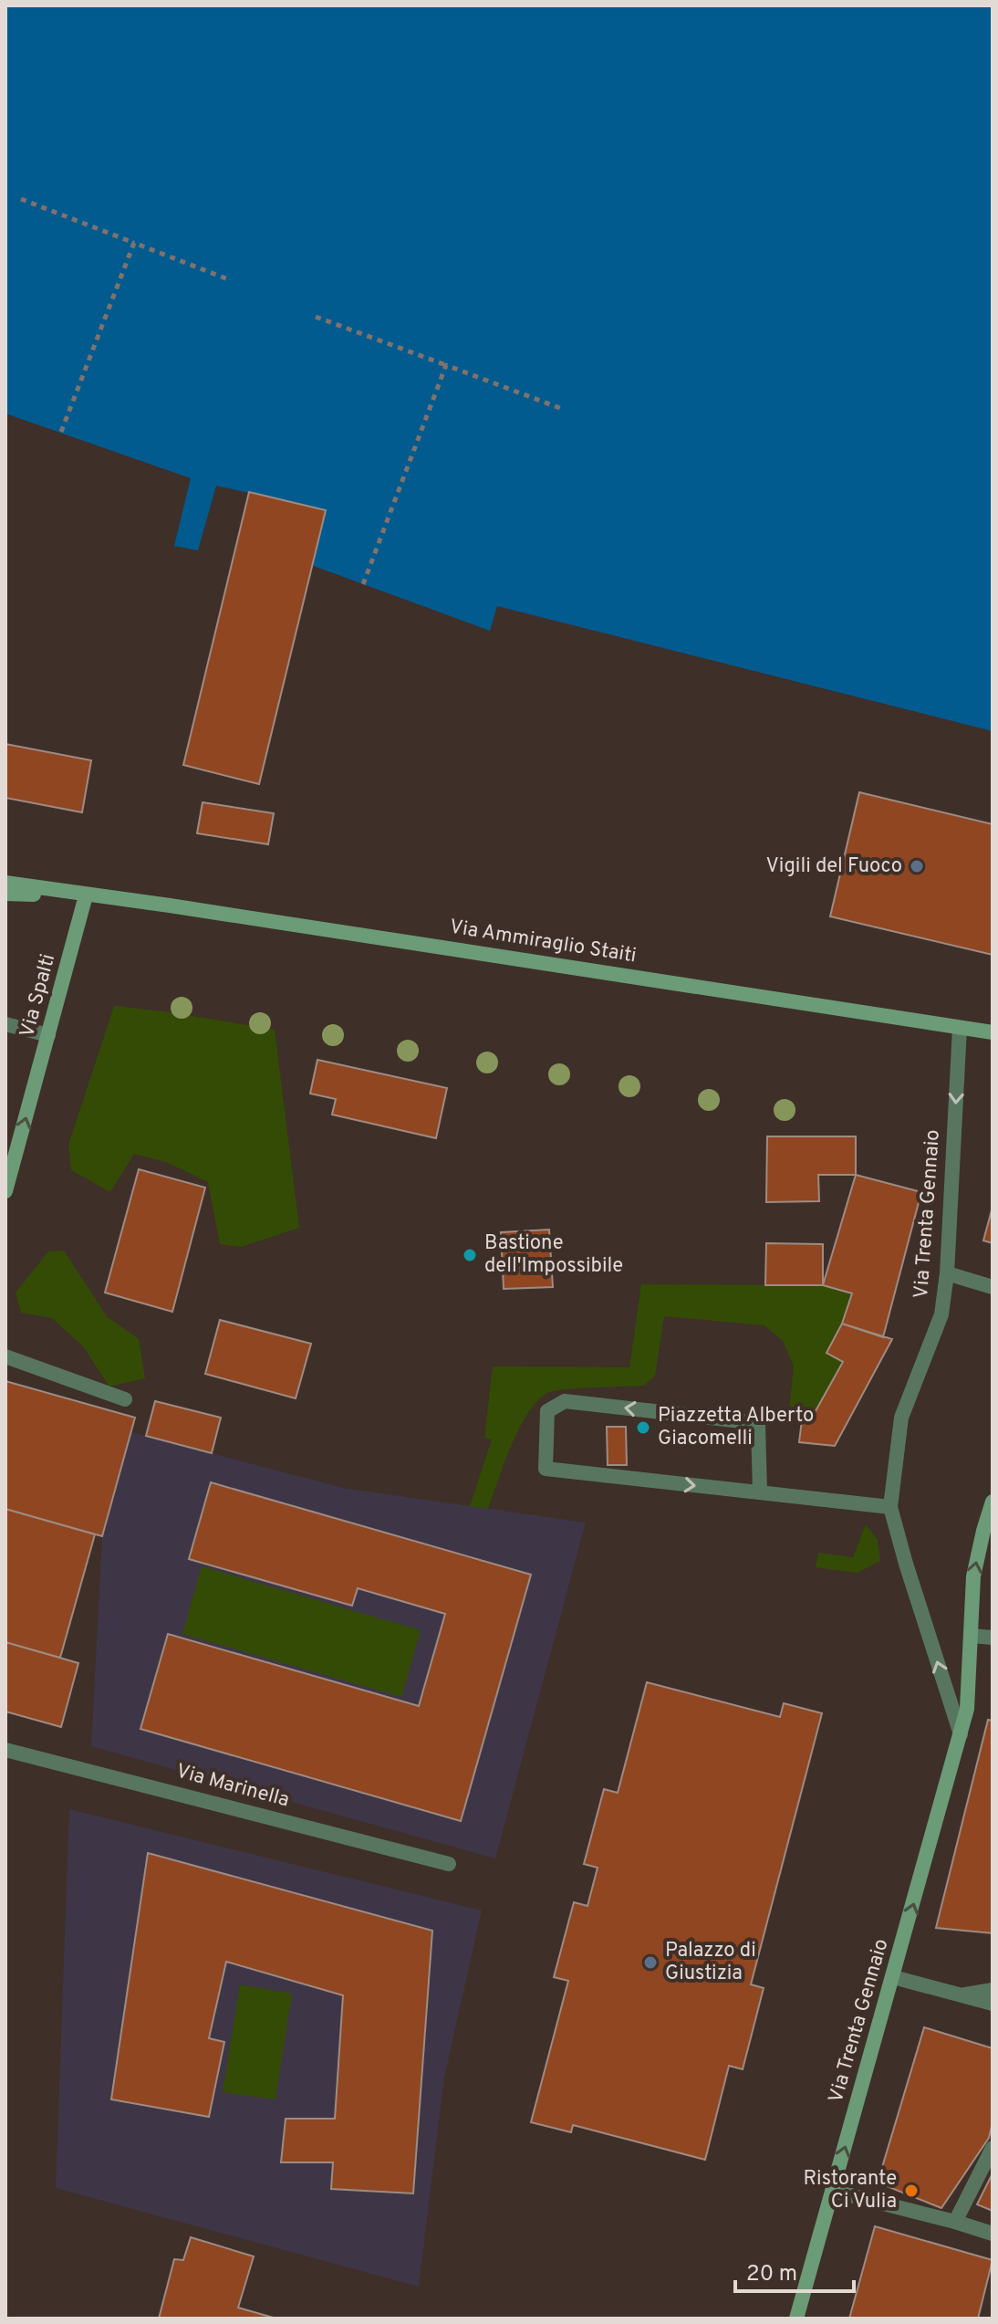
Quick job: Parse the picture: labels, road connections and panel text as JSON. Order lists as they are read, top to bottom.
{
  "streets": {
    "street": [
      "Via Ammiraglio Staiti",
      "Via Spalti",
      "Via Trenta Gennaio",
      "Via Marinella"
    ]
  },
  "crossings": [
    ["Via Ammiraglio Staiti", "Via Spalti"],
    ["Via Ammiraglio Staiti", "Via Trenta Gennaio"]
  ],
  "one_way": ["Via Spalti"],
  "places": [
    "Vigili del Fuoco",
    "Bastione dell'Impossibile",
    "Piazzetta Alberto Giacomelli",
    "Palazzo di Giustizia",
    "Ristorante Ci Vulia"
  ],
  "scale_bar": "20 m"
}
